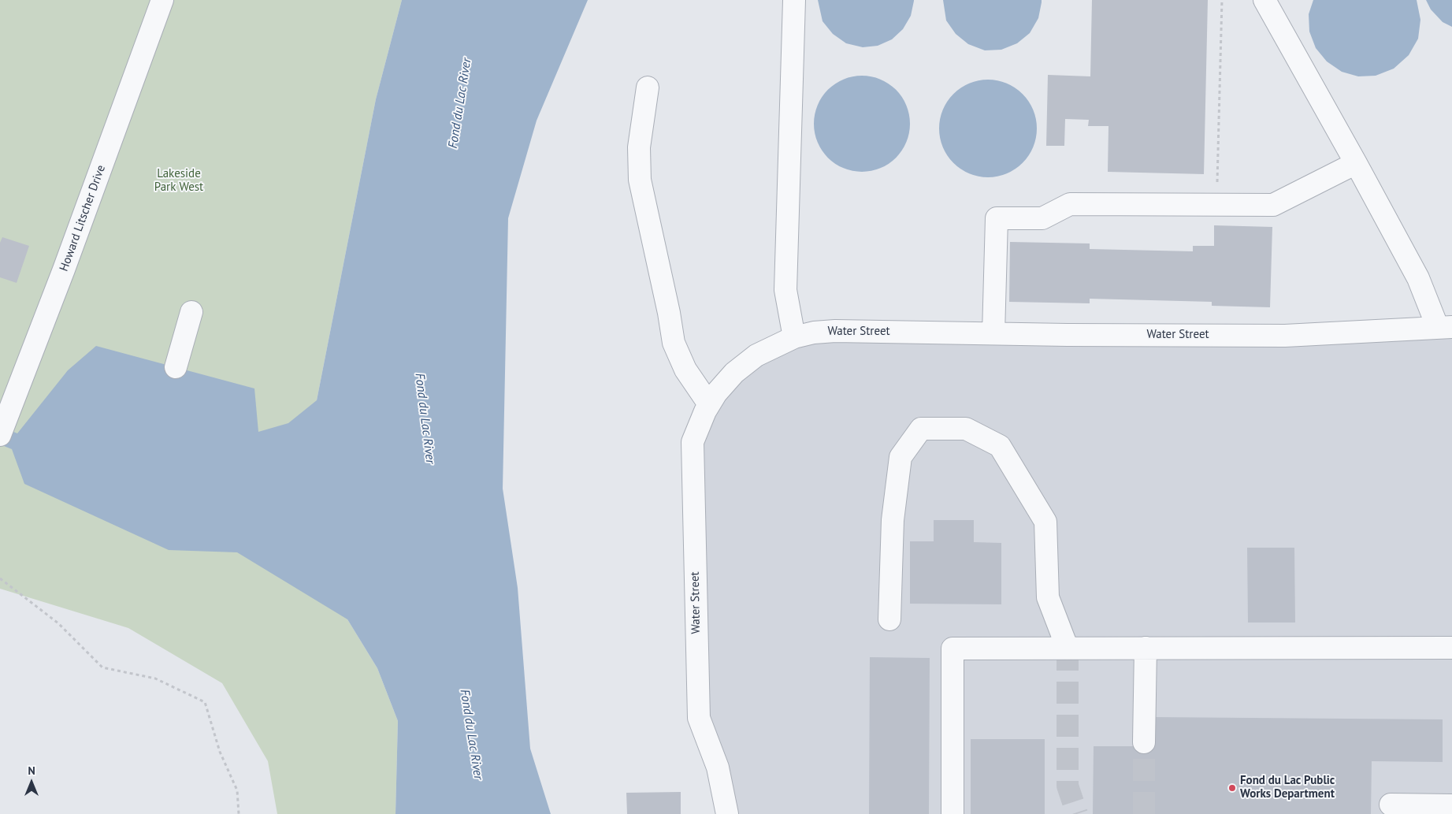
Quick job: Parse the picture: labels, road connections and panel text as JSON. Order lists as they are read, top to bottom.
{
  "streets": {
    "street": ["Howard Litscher Drive", "Water Street"]
  },
  "water": ["Fond du Lac River"],
  "parks": ["Lakeside Park West"],
  "places": ["Fond du Lac Public Works Department"],
  "north": "top"
}
